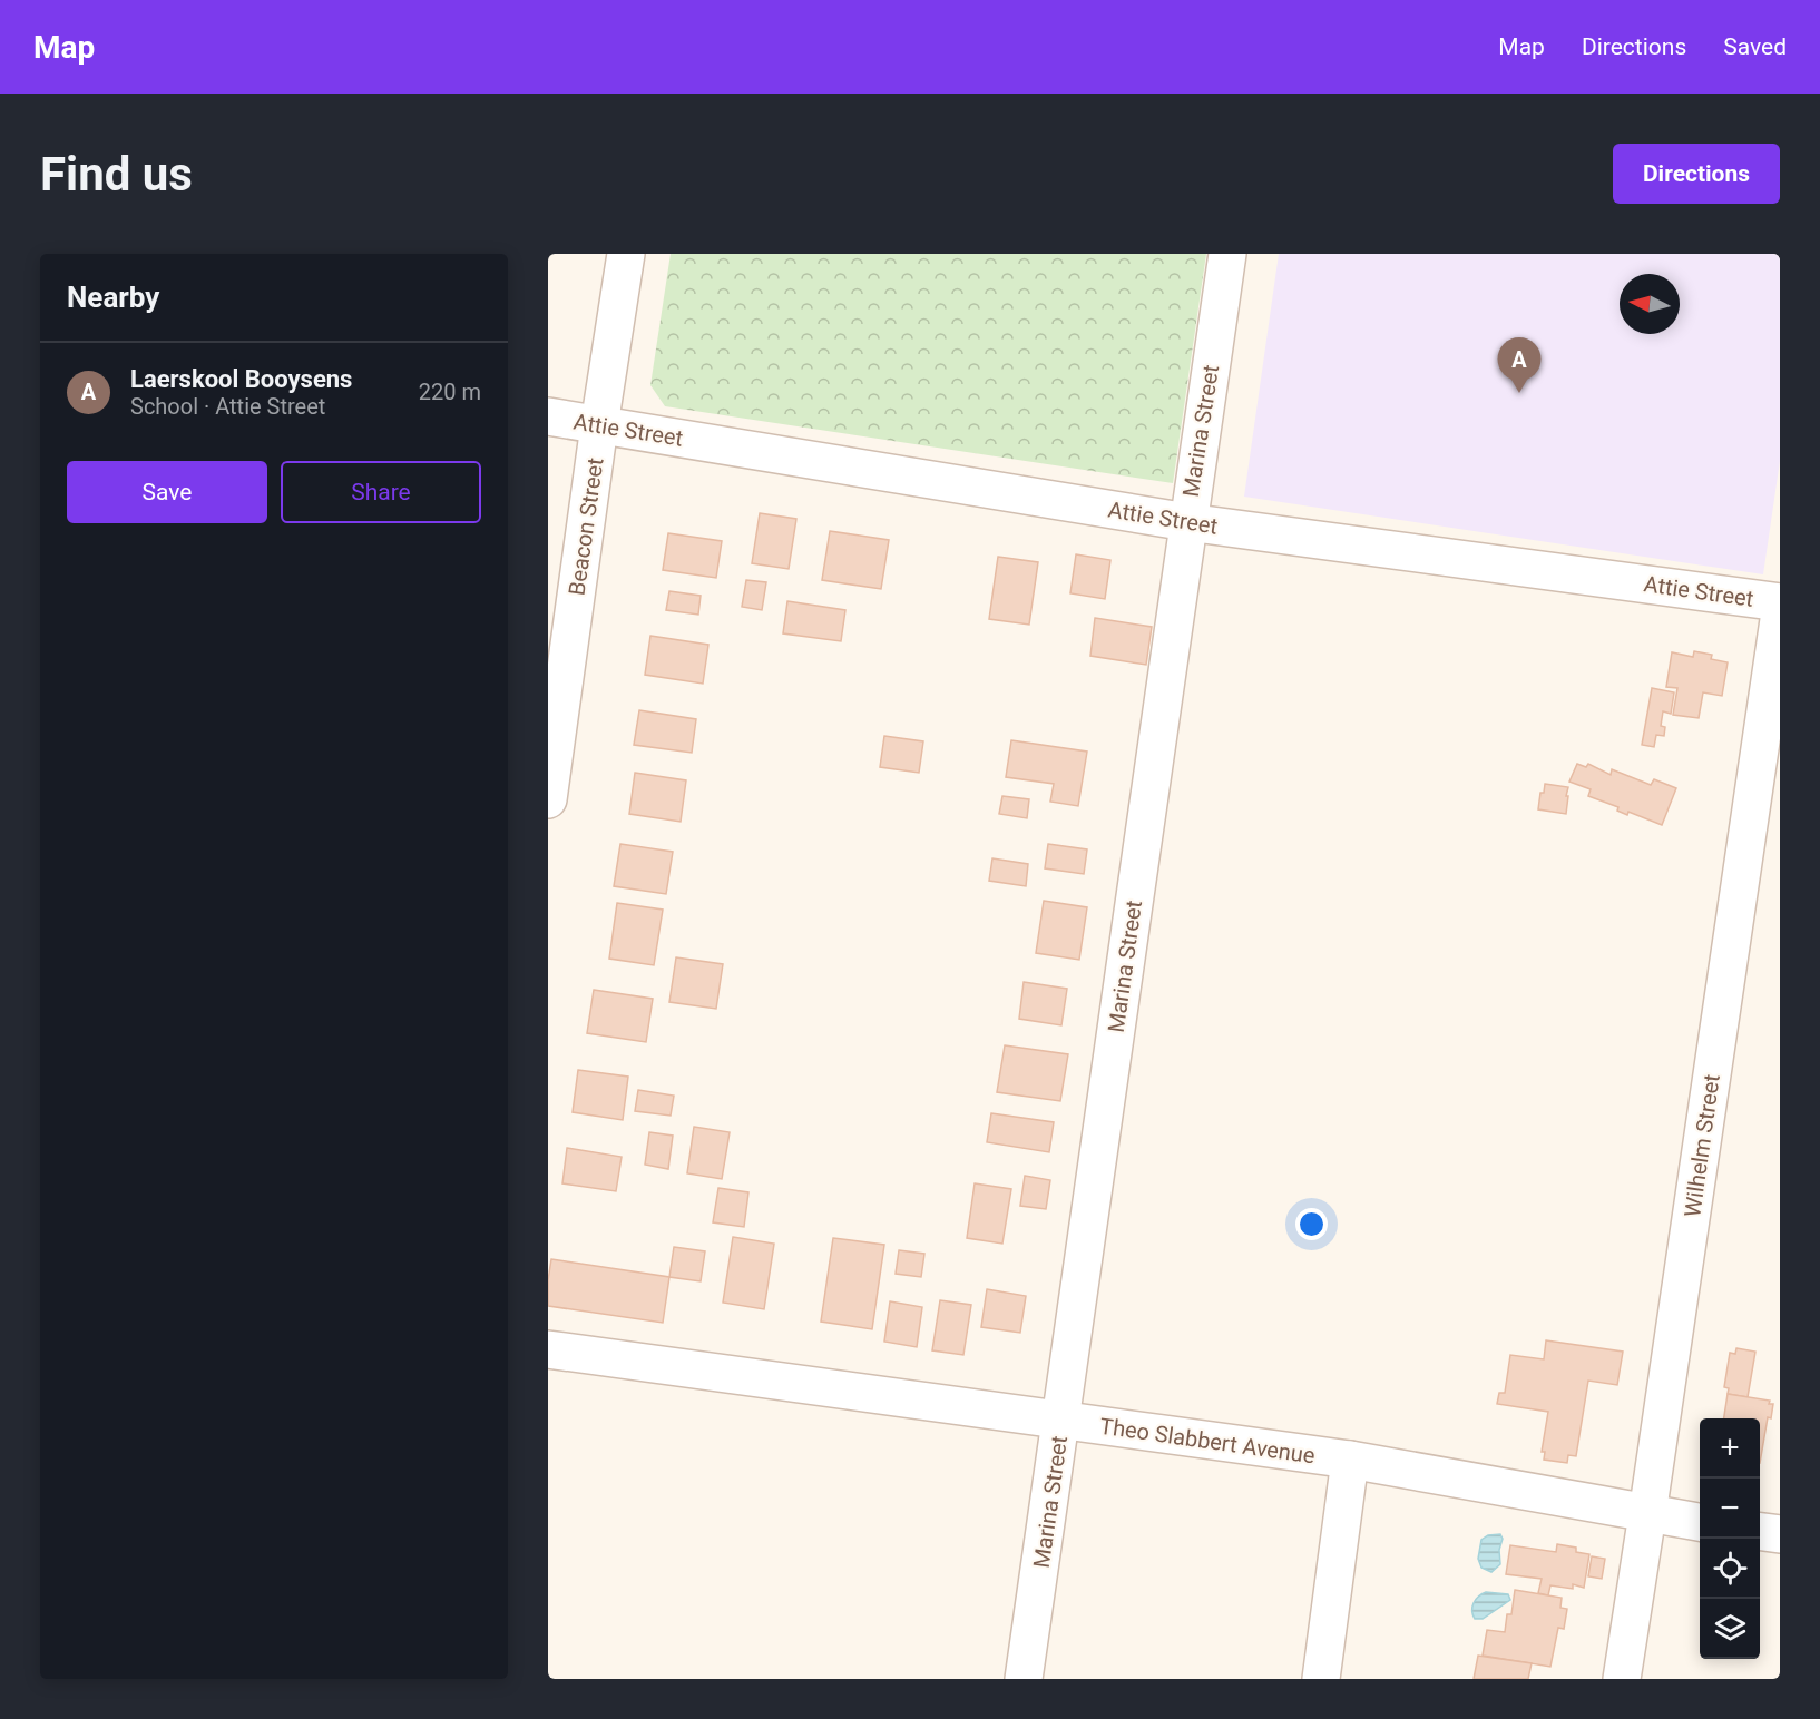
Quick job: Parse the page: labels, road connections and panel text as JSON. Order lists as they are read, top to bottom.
{
  "streets": {
    "street": [
      "Attie Street",
      "Marina Street",
      "Beacon Street",
      "Wilhelm Street",
      "Theo Slabbert Avenue"
    ]
  },
  "crossings": [
    ["Attie Street", "Marina Street"],
    ["Attie Street", "Beacon Street"],
    ["Marina Street", "Theo Slabbert Avenue"],
    ["Wilhelm Street", "Theo Slabbert Avenue"]
  ],
  "north": "left",
  "page": {
    "header": "Map",
    "nav": ["Map", "Directions", "Saved"],
    "buttons": [
      "Directions",
      ["Save", "Share"]
    ],
    "title": "Find us",
    "heading": "Nearby",
    "pins": "A",
    "list": [
      {
        "mark": "A",
        "name": "Laerskool Booysens",
        "note": "School · Attie Street",
        "value": "220 m"
      }
    ],
    "map_buttons": ["+", "−"]
  }
}
